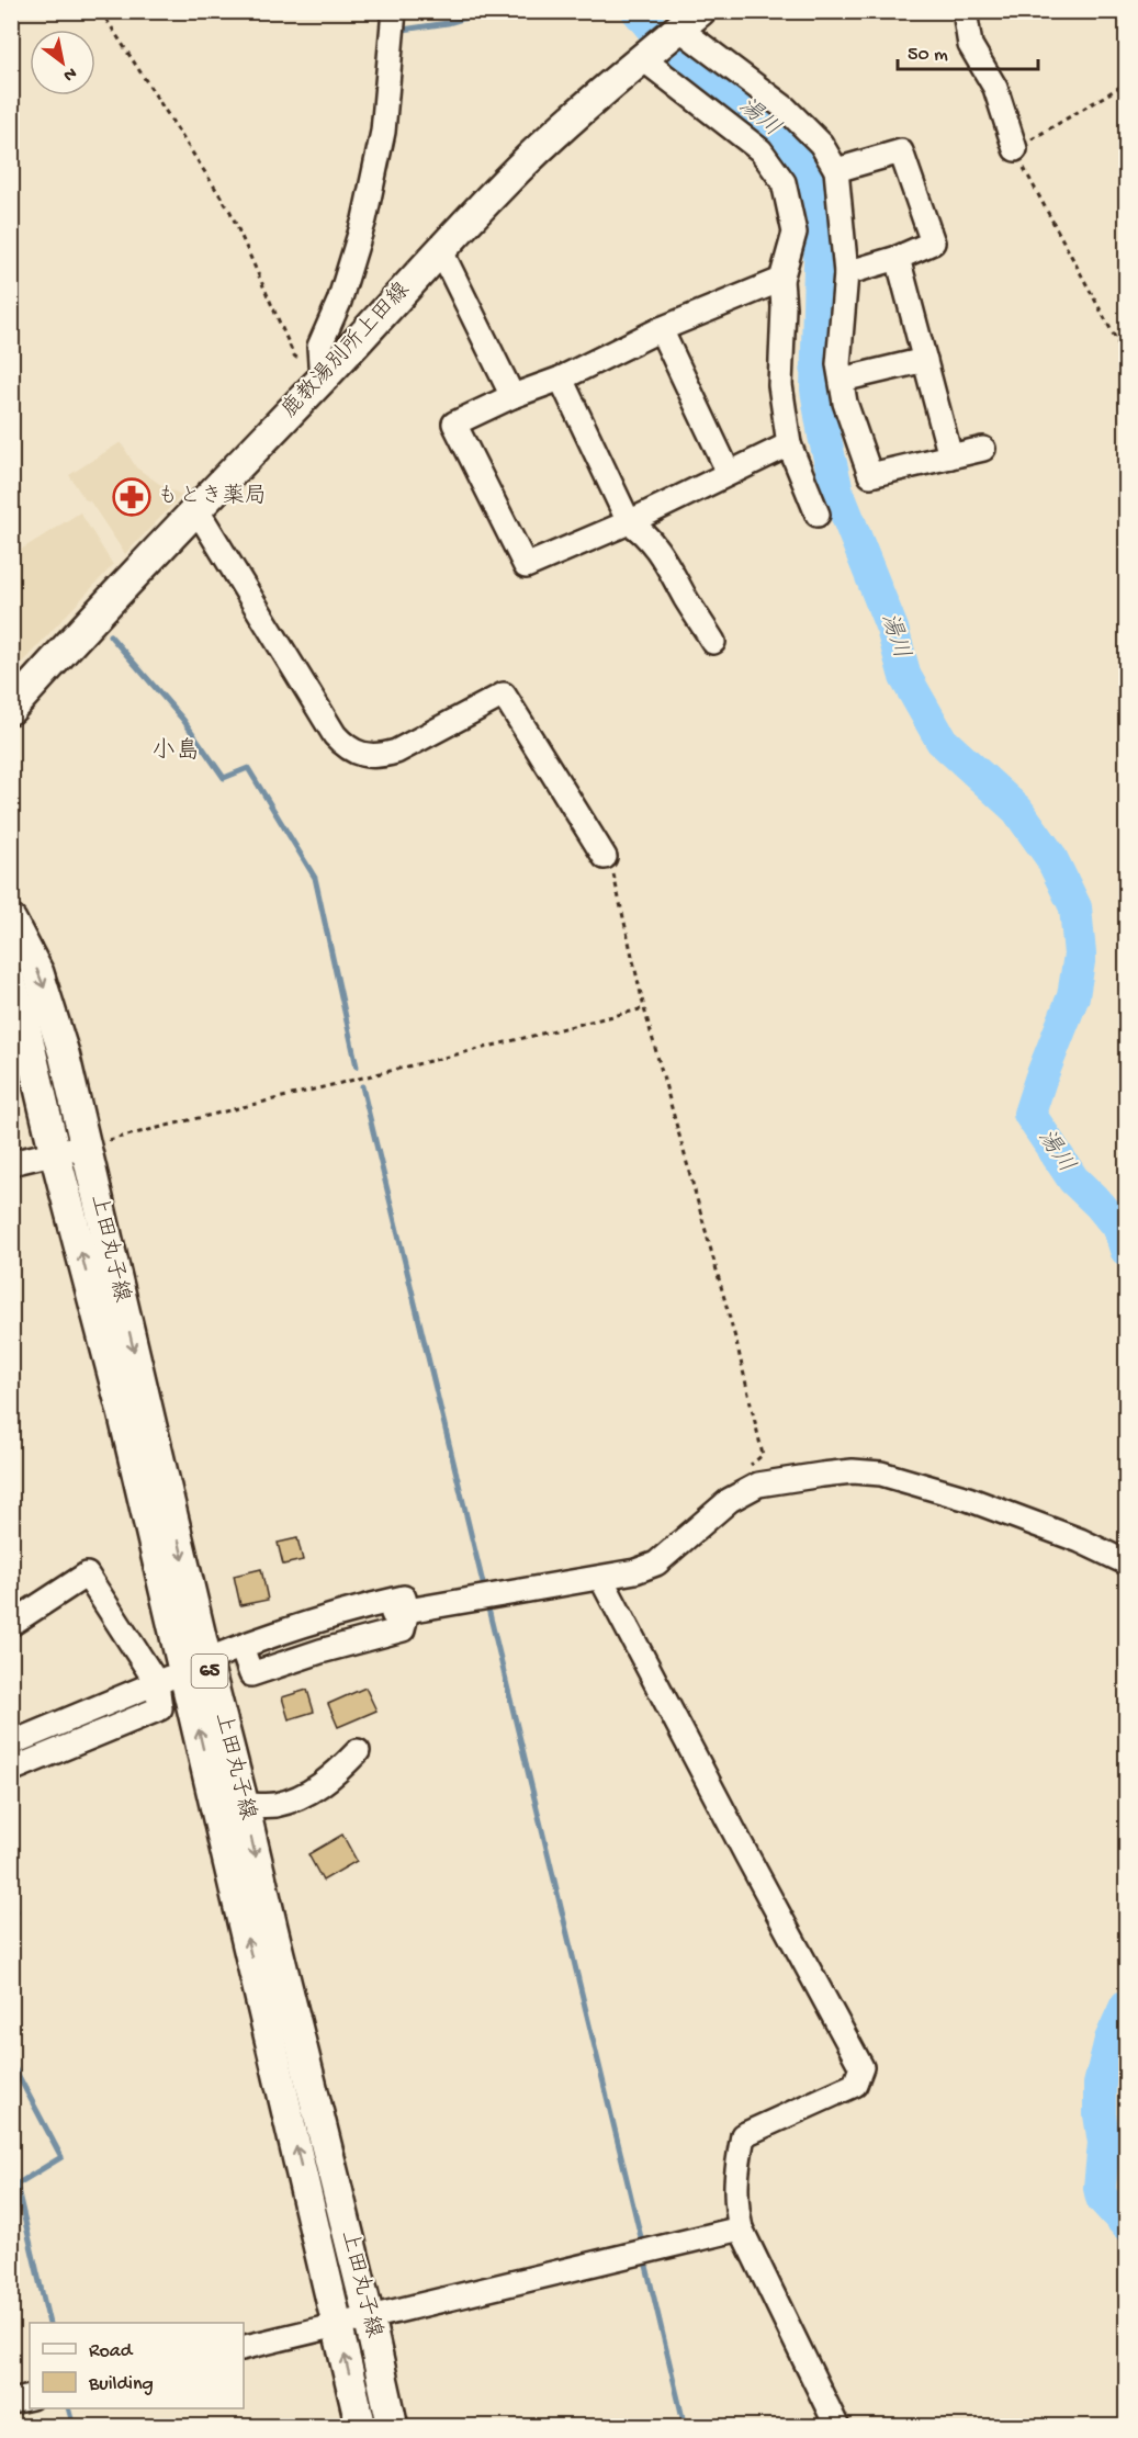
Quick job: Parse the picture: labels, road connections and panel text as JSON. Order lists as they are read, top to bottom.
{
  "streets": {
    "main road": ["鹿教湯別所上田線", "上田丸子線", "65"]
  },
  "districts": ["小島"],
  "water": ["湯川"],
  "places": {
    "pharmacy": ["もとき薬局"]
  },
  "legend": ["Road", "Building"],
  "scale_bar": "50 m",
  "north": "bottom right"
}
